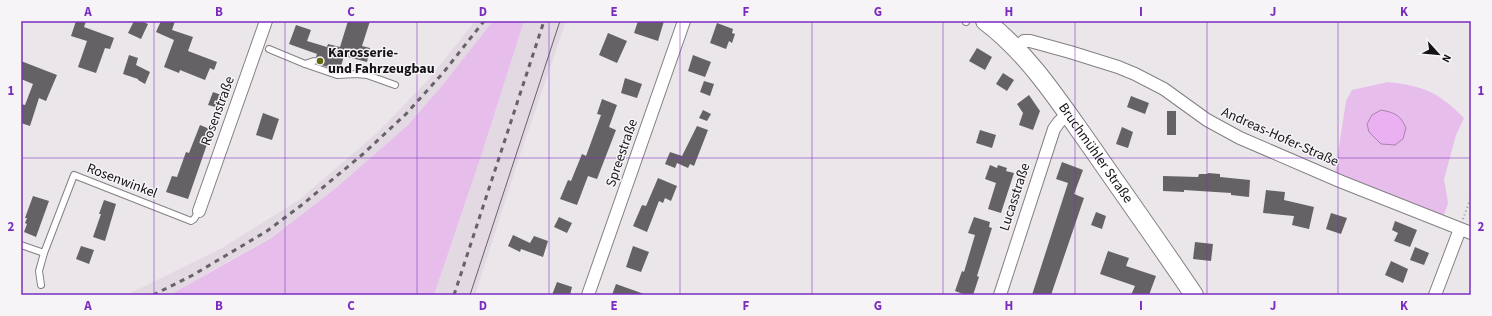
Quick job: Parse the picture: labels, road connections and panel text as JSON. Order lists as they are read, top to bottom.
{
  "streets": {
    "street": [
      "Rosenstraße",
      "Andreas-Hofer-Straße",
      "Spreestraße",
      "Bruchmühler Straße",
      "Lucasstraße"
    ],
    "lane": ["Rosenwinkel"]
  },
  "crossings": [
    ["Rosenstraße", "Rosenwinkel"],
    ["Andreas-Hofer-Straße", "Bruchmühler Straße"],
    ["Bruchmühler Straße", "Lucasstraße"]
  ],
  "places": ["Karosserie- und Fahrzeugbau"],
  "north": "bottom right",
  "grid": {
    "columns": [
      "A",
      "B",
      "C",
      "D",
      "E",
      "F",
      "G",
      "H",
      "I",
      "J",
      "K"
    ],
    "rows": ["1", "2"]
  }
}
